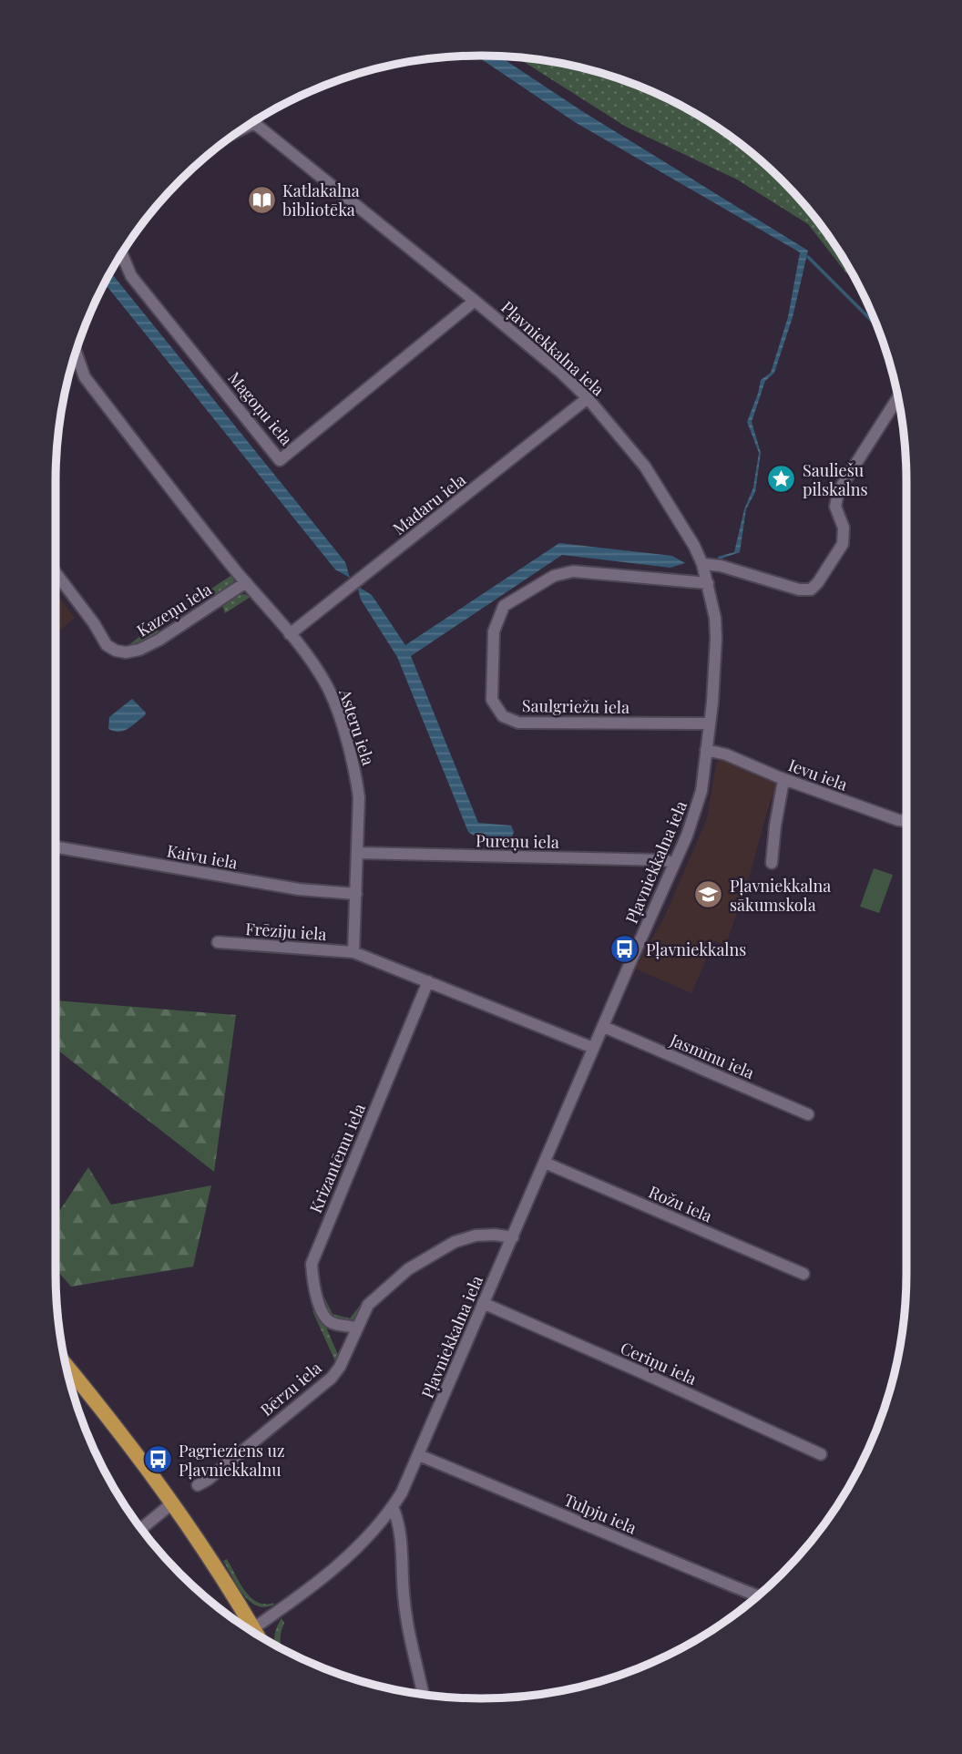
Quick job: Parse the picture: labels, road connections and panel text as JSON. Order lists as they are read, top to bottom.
{
  "streets": {
    "street": [
      "Pļavniekkalna iela",
      "Magoņu iela",
      "Madaru iela",
      "Kazeņu iela",
      "Saulgriežu iela",
      "Asteru iela",
      "Ievu iela",
      "Pureņu iela",
      "Kaivu iela",
      "Frēziju iela",
      "Jasmīnu iela",
      "Krizantēmu iela",
      "Rožu iela",
      "Ceriņu iela",
      "Bērzu iela",
      "Tulpju iela"
    ]
  },
  "crossings": [
    ["Pļavniekkalna iela", "Magoņu iela"],
    ["Pļavniekkalna iela", "Madaru iela"],
    ["Pļavniekkalna iela", "Saulgriežu iela"],
    ["Pļavniekkalna iela", "Ievu iela"],
    ["Pļavniekkalna iela", "Pureņu iela"],
    ["Pļavniekkalna iela", "Jasmīnu iela"],
    ["Pļavniekkalna iela", "Rožu iela"],
    ["Pļavniekkalna iela", "Ceriņu iela"],
    ["Pļavniekkalna iela", "Bērzu iela"],
    ["Pļavniekkalna iela", "Tulpju iela"],
    ["Madaru iela", "Asteru iela"],
    ["Kazeņu iela", "Asteru iela"],
    ["Asteru iela", "Pureņu iela"],
    ["Asteru iela", "Kaivu iela"],
    ["Asteru iela", "Frēziju iela"],
    ["Krizantēmu iela", "Bērzu iela"]
  ],
  "places": {
    "library": ["Katlakalna bibliotēka"],
    "place": ["Sauliešu pilskalns"],
    "school or university": ["Pļavniekkalna sākumskola"],
    "bus stop": ["Pļavniekkalns", "Pagrieziens uz Pļavniekkalnu"]
  }
}
